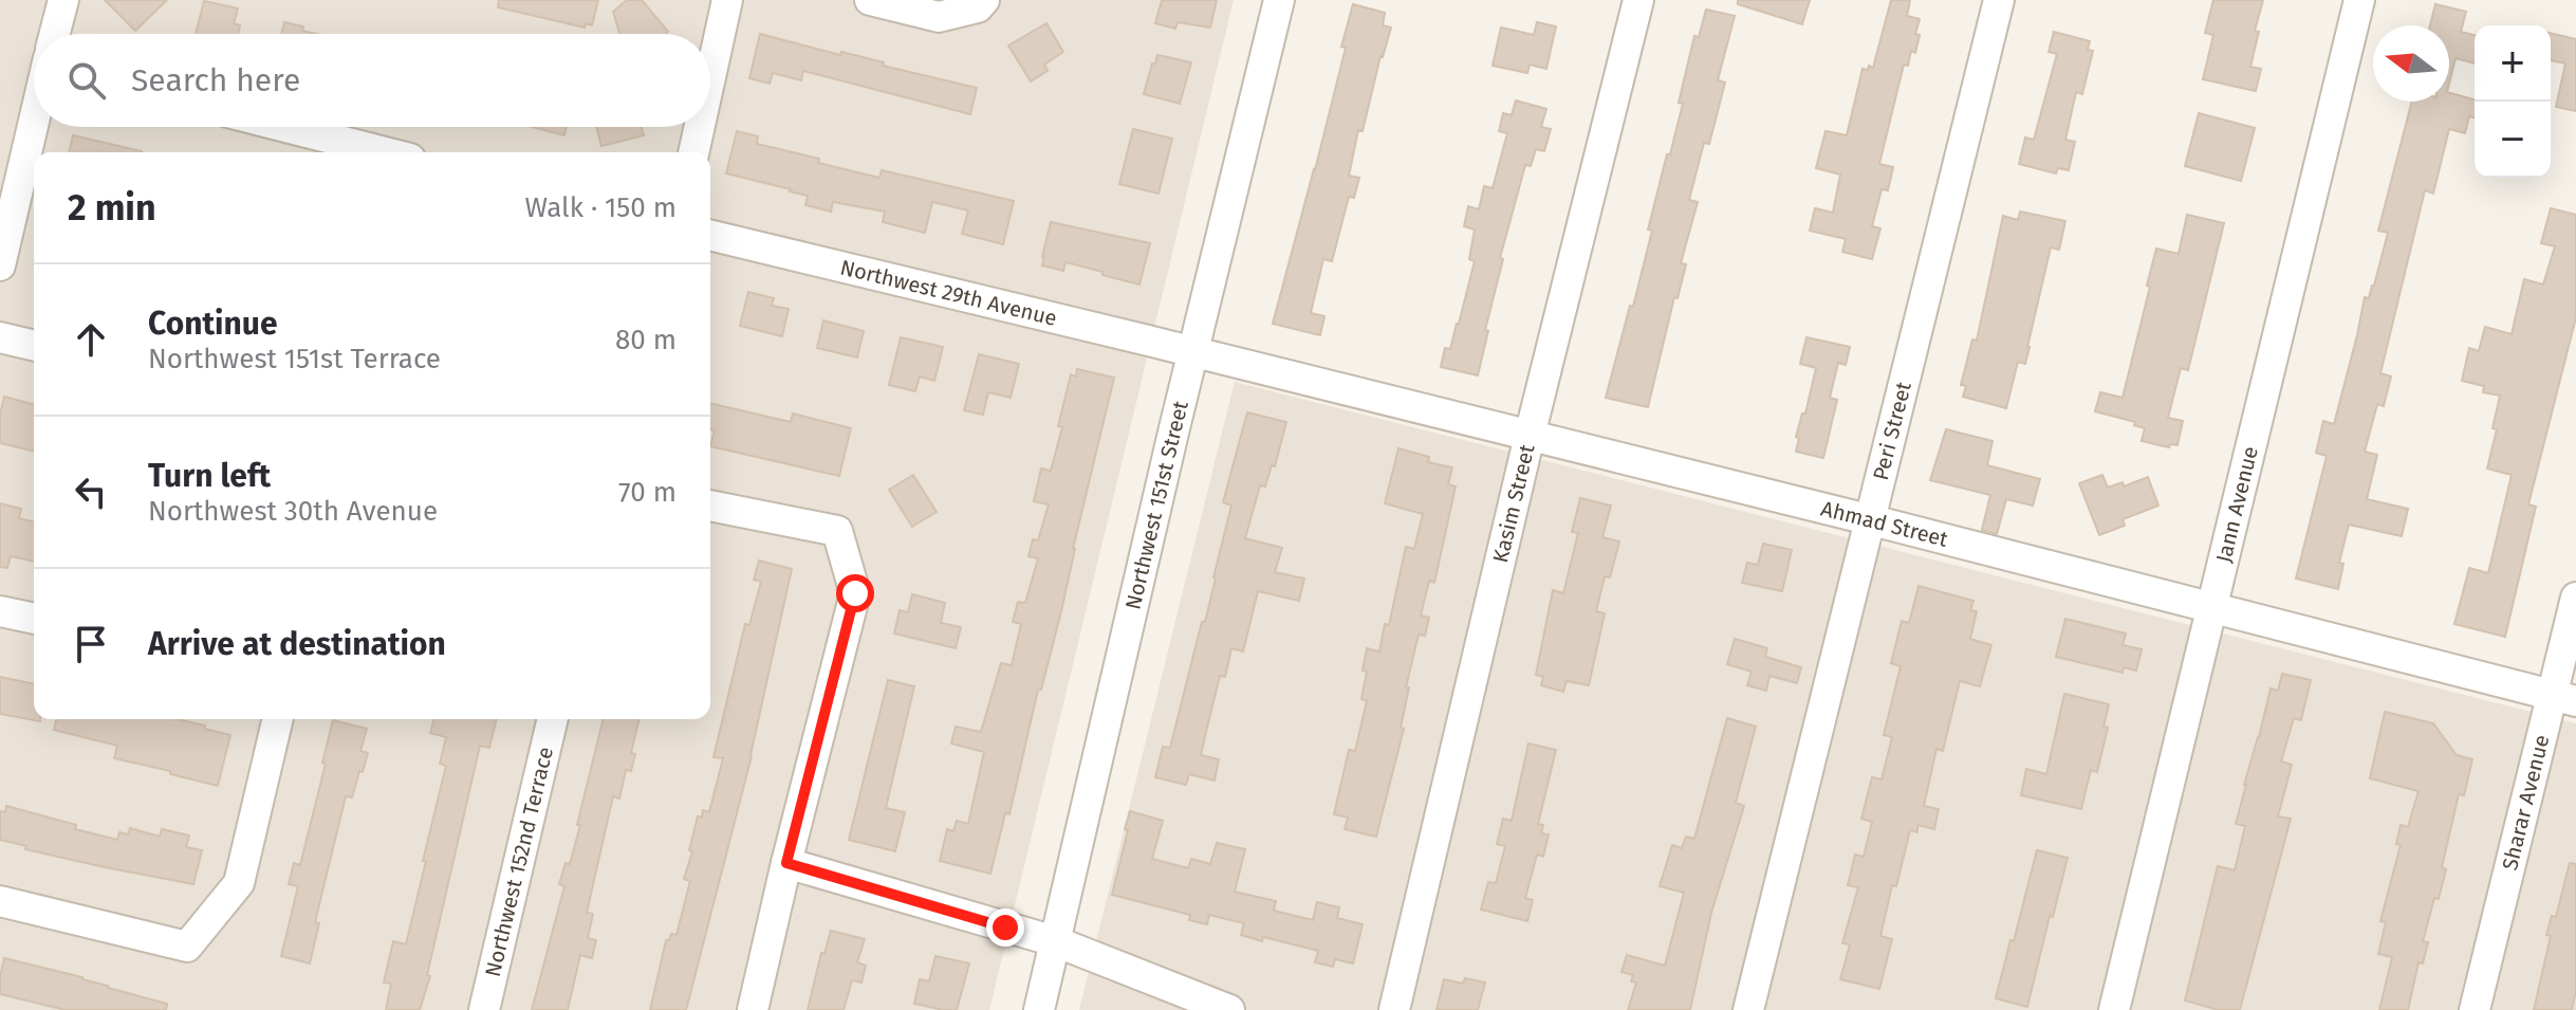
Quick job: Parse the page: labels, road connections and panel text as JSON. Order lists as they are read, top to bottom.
{
  "streets": {
    "street": [
      "Northwest 29th Avenue",
      "Peri Street",
      "Northwest 151st Street",
      "Kasim Street",
      "Jann Avenue",
      "Ahmad Street",
      "Sharar Avenue",
      "Northwest 152nd Terrace"
    ]
  },
  "crossings": [
    ["Northwest 29th Avenue", "Northwest 151st Street"],
    ["Northwest 29th Avenue", "Ahmad Street"],
    ["Peri Street", "Ahmad Street"],
    ["Northwest 151st Street", "Ahmad Street"],
    ["Kasim Street", "Ahmad Street"],
    ["Jann Avenue", "Ahmad Street"],
    ["Ahmad Street", "Sharar Avenue"]
  ],
  "north": "left",
  "page": {
    "map_buttons": ["+", "−"],
    "search": "Search here",
    "heading": ["2 min", "Walk · 150 m"],
    "list": [
      ["Continue", "Northwest 151st Terrace", "80 m"],
      ["Turn left", "Northwest 30th Avenue", "70 m"],
      "Arrive at destination"
    ]
  }
}
